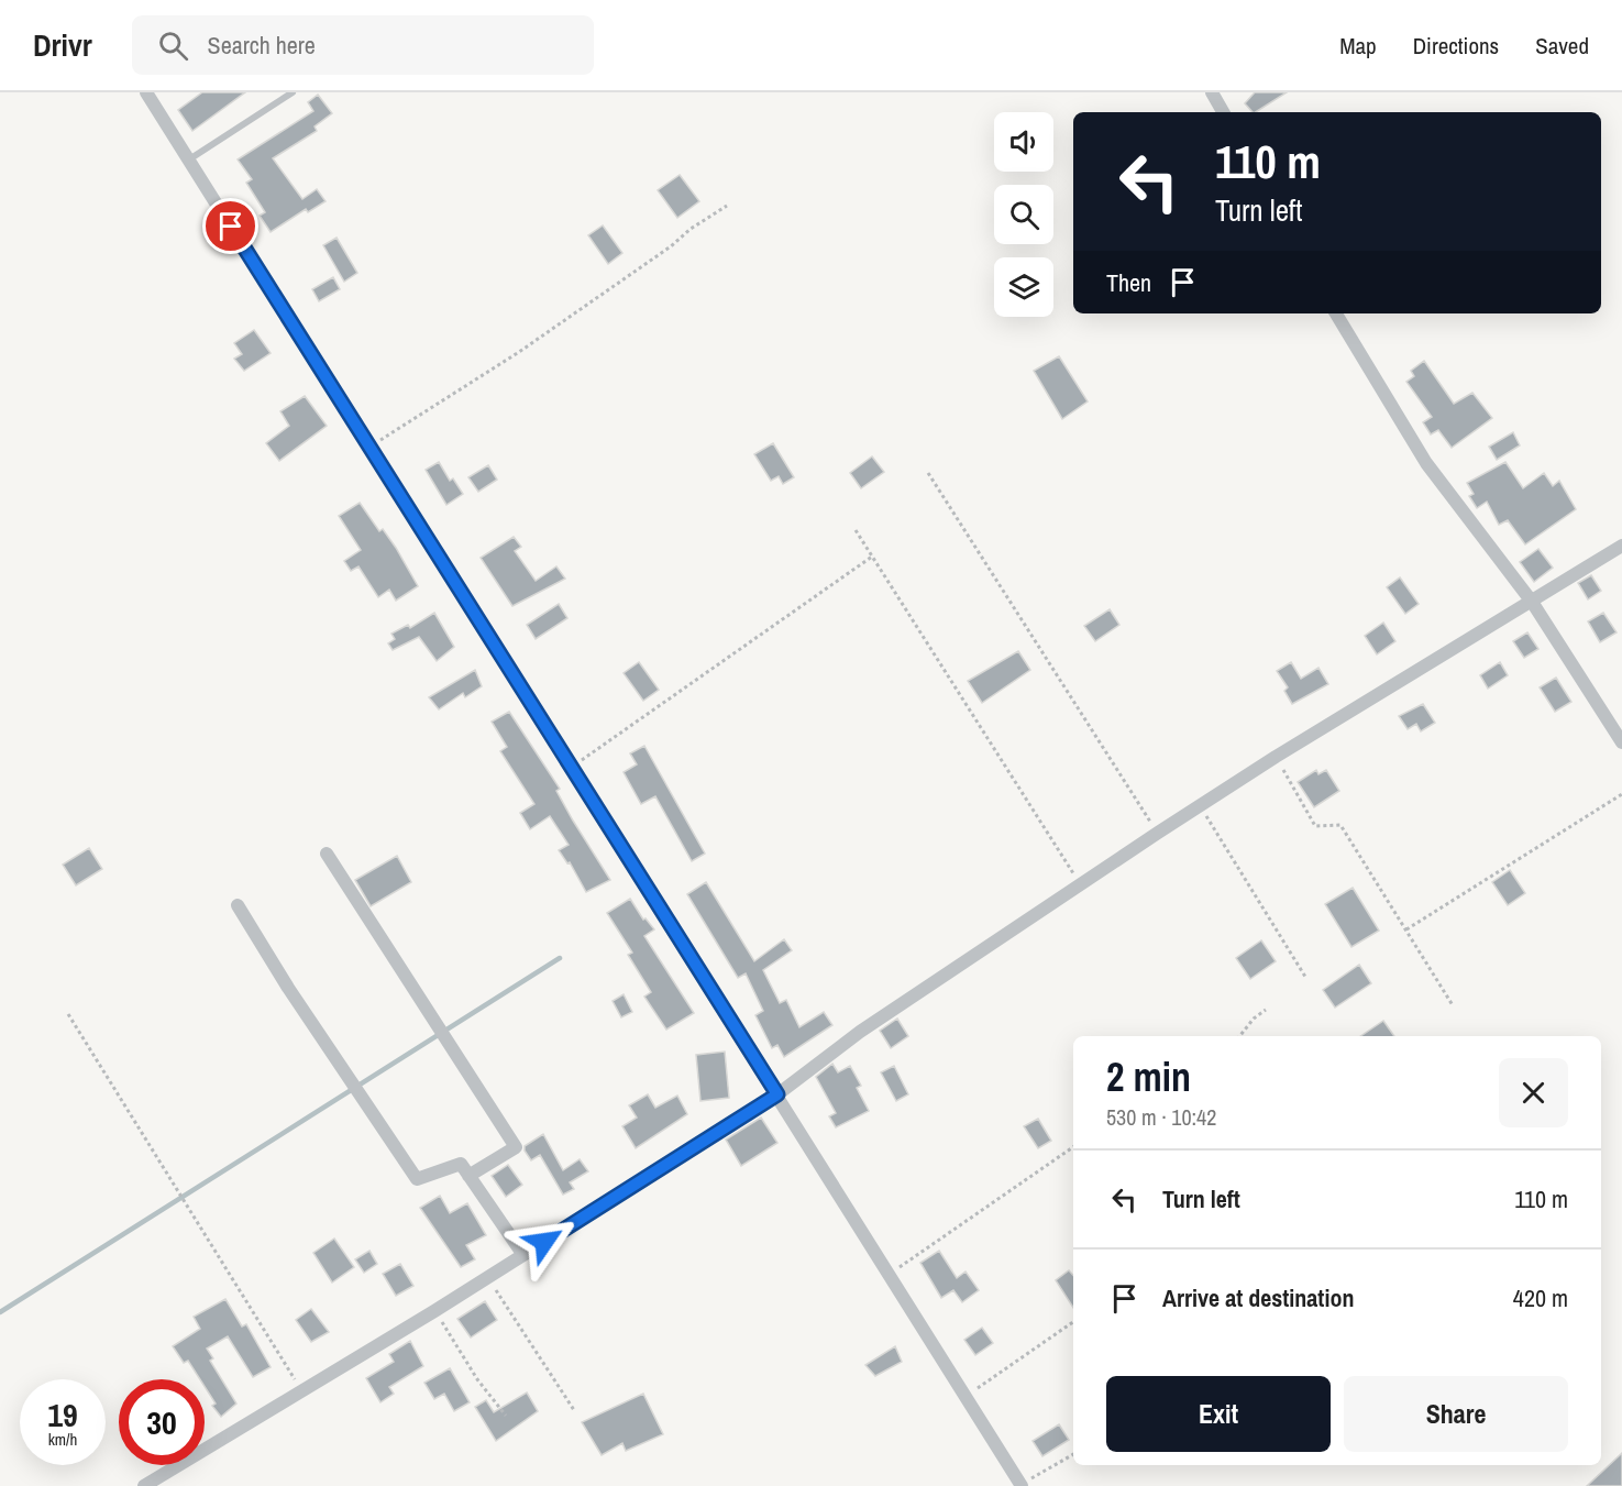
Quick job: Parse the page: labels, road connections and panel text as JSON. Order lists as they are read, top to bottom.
{
  "page": {
    "header": "Drivr",
    "search": "Search here",
    "nav": ["Map", "Directions", "Saved"],
    "turn": ["110 m", "Turn left"],
    "then": "Then",
    "heading": ["2 min", "530 m · 10:42"],
    "list": [
      {
        "name": "Turn left",
        "value": "110 m"
      },
      {
        "name": "Arrive at destination",
        "value": "420 m"
      }
    ],
    "buttons": ["Exit", "Share"],
    "speed": "19 km/h",
    "limit": "30"
  }
}
